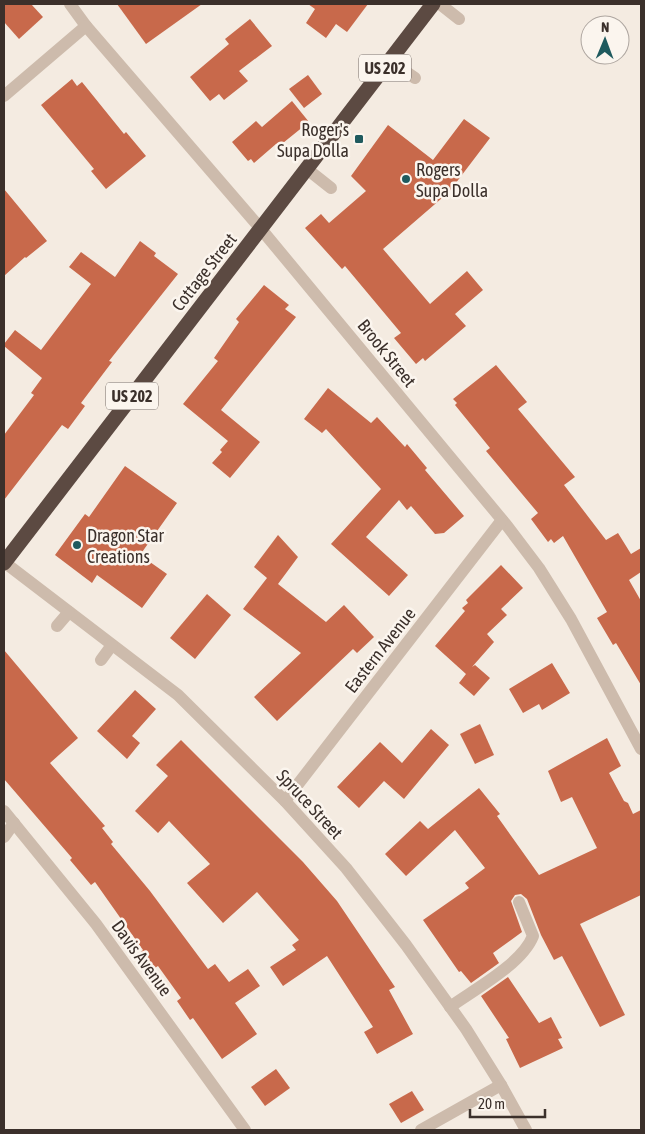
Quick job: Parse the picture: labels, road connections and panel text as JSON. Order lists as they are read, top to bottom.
{
  "streets": {
    "highway": ["US 202", "Cottage Street"],
    "street": [
      "Brook Street",
      "Eastern Avenue",
      "Spruce Street",
      "Davis Avenue"
    ]
  },
  "crossings": [
    ["Cottage Street", "Brook Street"],
    ["Cottage Street", "Spruce Street"],
    ["Brook Street", "Eastern Avenue"],
    ["Eastern Avenue", "Spruce Street"]
  ],
  "places": {
    "transit": ["Roger's Supa Dolla"],
    "other": ["Rogers Supa Dolla", "Dragon Star Creations"]
  },
  "scale_bar": "20 m",
  "north": "top"
}
